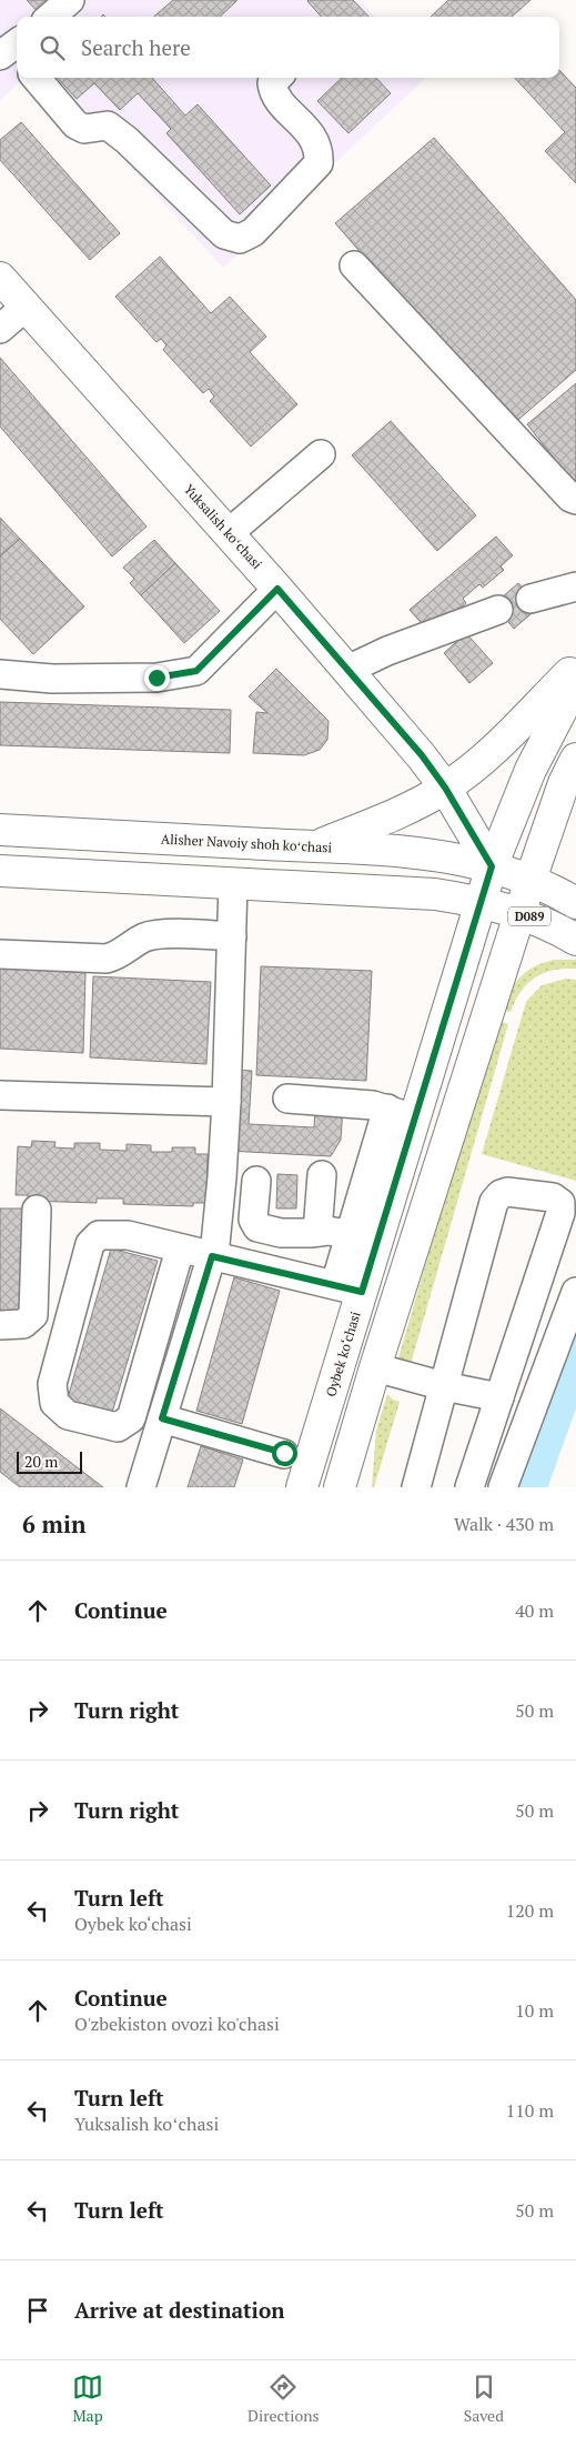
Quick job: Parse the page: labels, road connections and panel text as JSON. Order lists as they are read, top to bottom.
{
  "streets": {
    "main road": [
      "Yuksalish koʻchasi",
      "Alisher Navoiy shoh koʻchasi",
      "D089",
      "Oybek ko‘chasi"
    ]
  },
  "crossings": [
    ["Yuksalish koʻchasi", "Alisher Navoiy shoh koʻchasi"],
    ["Yuksalish koʻchasi", "Oybek ko‘chasi"],
    ["Alisher Navoiy shoh koʻchasi", "D089"],
    ["Alisher Navoiy shoh koʻchasi", "Oybek ko‘chasi"],
    ["D089", "Oybek ko‘chasi"]
  ],
  "scale_bar": "20 m",
  "page": {
    "search": "Search here",
    "scale": "20 m",
    "heading": ["6 min", "Walk · 430 m"],
    "list": [
      ["Continue", "40 m"],
      ["Turn right", "50 m"],
      ["Turn right", "50 m"],
      ["Turn left", "Oybek ko‘chasi", "120 m"],
      ["Continue", "O'zbekiston ovozi ko'chasi", "10 m"],
      ["Turn left", "Yuksalish koʻchasi", "110 m"],
      ["Turn left", "50 m"],
      "Arrive at destination"
    ],
    "nav": ["Map", "Directions", "Saved"]
  }
}
